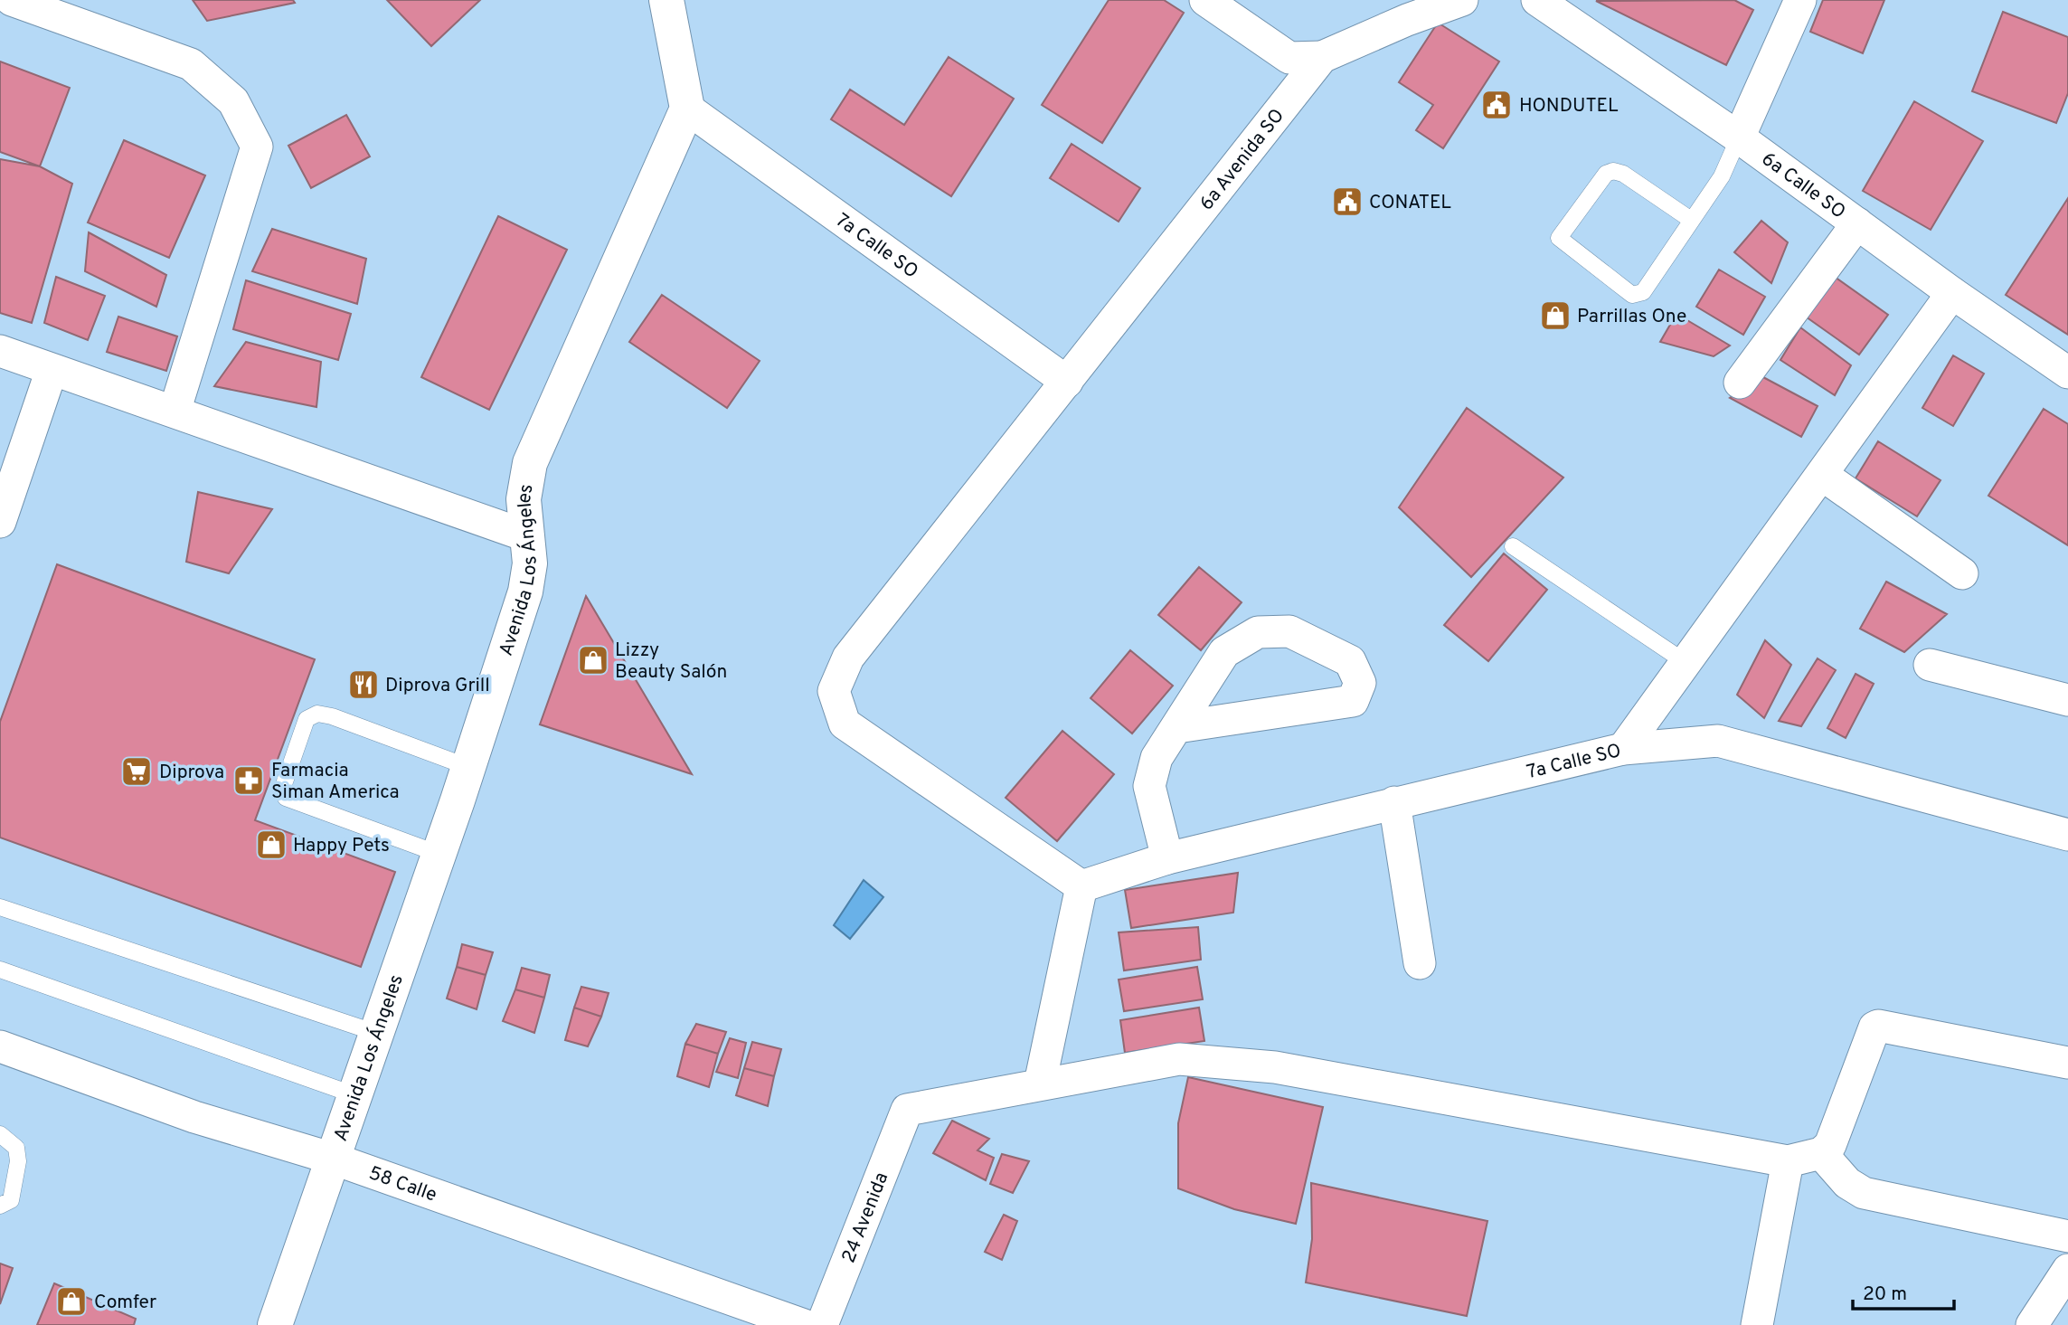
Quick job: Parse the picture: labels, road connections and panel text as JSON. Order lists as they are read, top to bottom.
{
  "streets": {
    "street": [
      "6a Avenida SO",
      "6a Calle SO",
      "7a Calle SO",
      "Avenida Los Ángeles",
      "58 Calle",
      "24 Avenida"
    ]
  },
  "crossings": [
    ["6a Avenida SO", "7a Calle SO"],
    ["7a Calle SO", "Avenida Los Ángeles"],
    ["Avenida Los Ángeles", "58 Calle"]
  ],
  "places": {
    "public building": ["HONDUTEL", "CONATEL"],
    "shop": [
      "Parrillas One",
      "Lizzy Beauty Salón",
      "Happy Pets",
      "Comfer"
    ],
    "restaurant": ["Diprova Grill"],
    "supermarket": ["Diprova"],
    "pharmacy": ["Farmacia Siman America"]
  },
  "scale_bar": "20 m"
}
